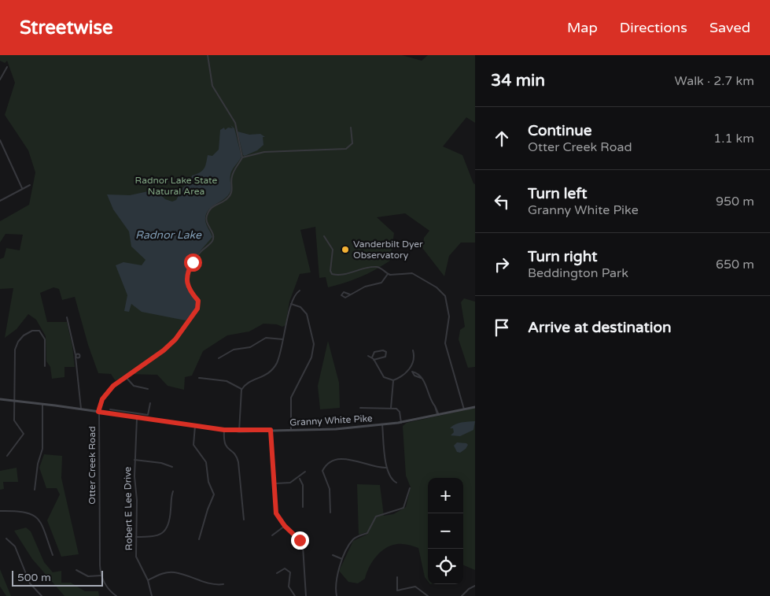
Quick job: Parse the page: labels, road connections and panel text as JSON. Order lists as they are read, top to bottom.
{
  "streets": {
    "main road": ["Granny White Pike"],
    "street": ["Otter Creek Road", "Robert E Lee Drive"]
  },
  "crossings": [
    ["Granny White Pike", "Otter Creek Road"],
    ["Granny White Pike", "Robert E Lee Drive"]
  ],
  "water": ["Radnor Lake"],
  "parks": ["Radnor Lake State Natural Area"],
  "places": ["Vanderbilt Dyer Observatory"],
  "scale_bar": "500 m",
  "page": {
    "header": "Streetwise",
    "nav": ["Map", "Directions", "Saved"],
    "heading": ["34 min", "Walk · 2.7 km"],
    "list": [
      ["Continue", "Otter Creek Road", "1.1 km"],
      ["Turn left", "Granny White Pike", "950 m"],
      ["Turn right", "Beddington Park", "650 m"],
      "Arrive at destination"
    ],
    "map_buttons": ["+", "−"],
    "scale": "500 m"
  }
}
